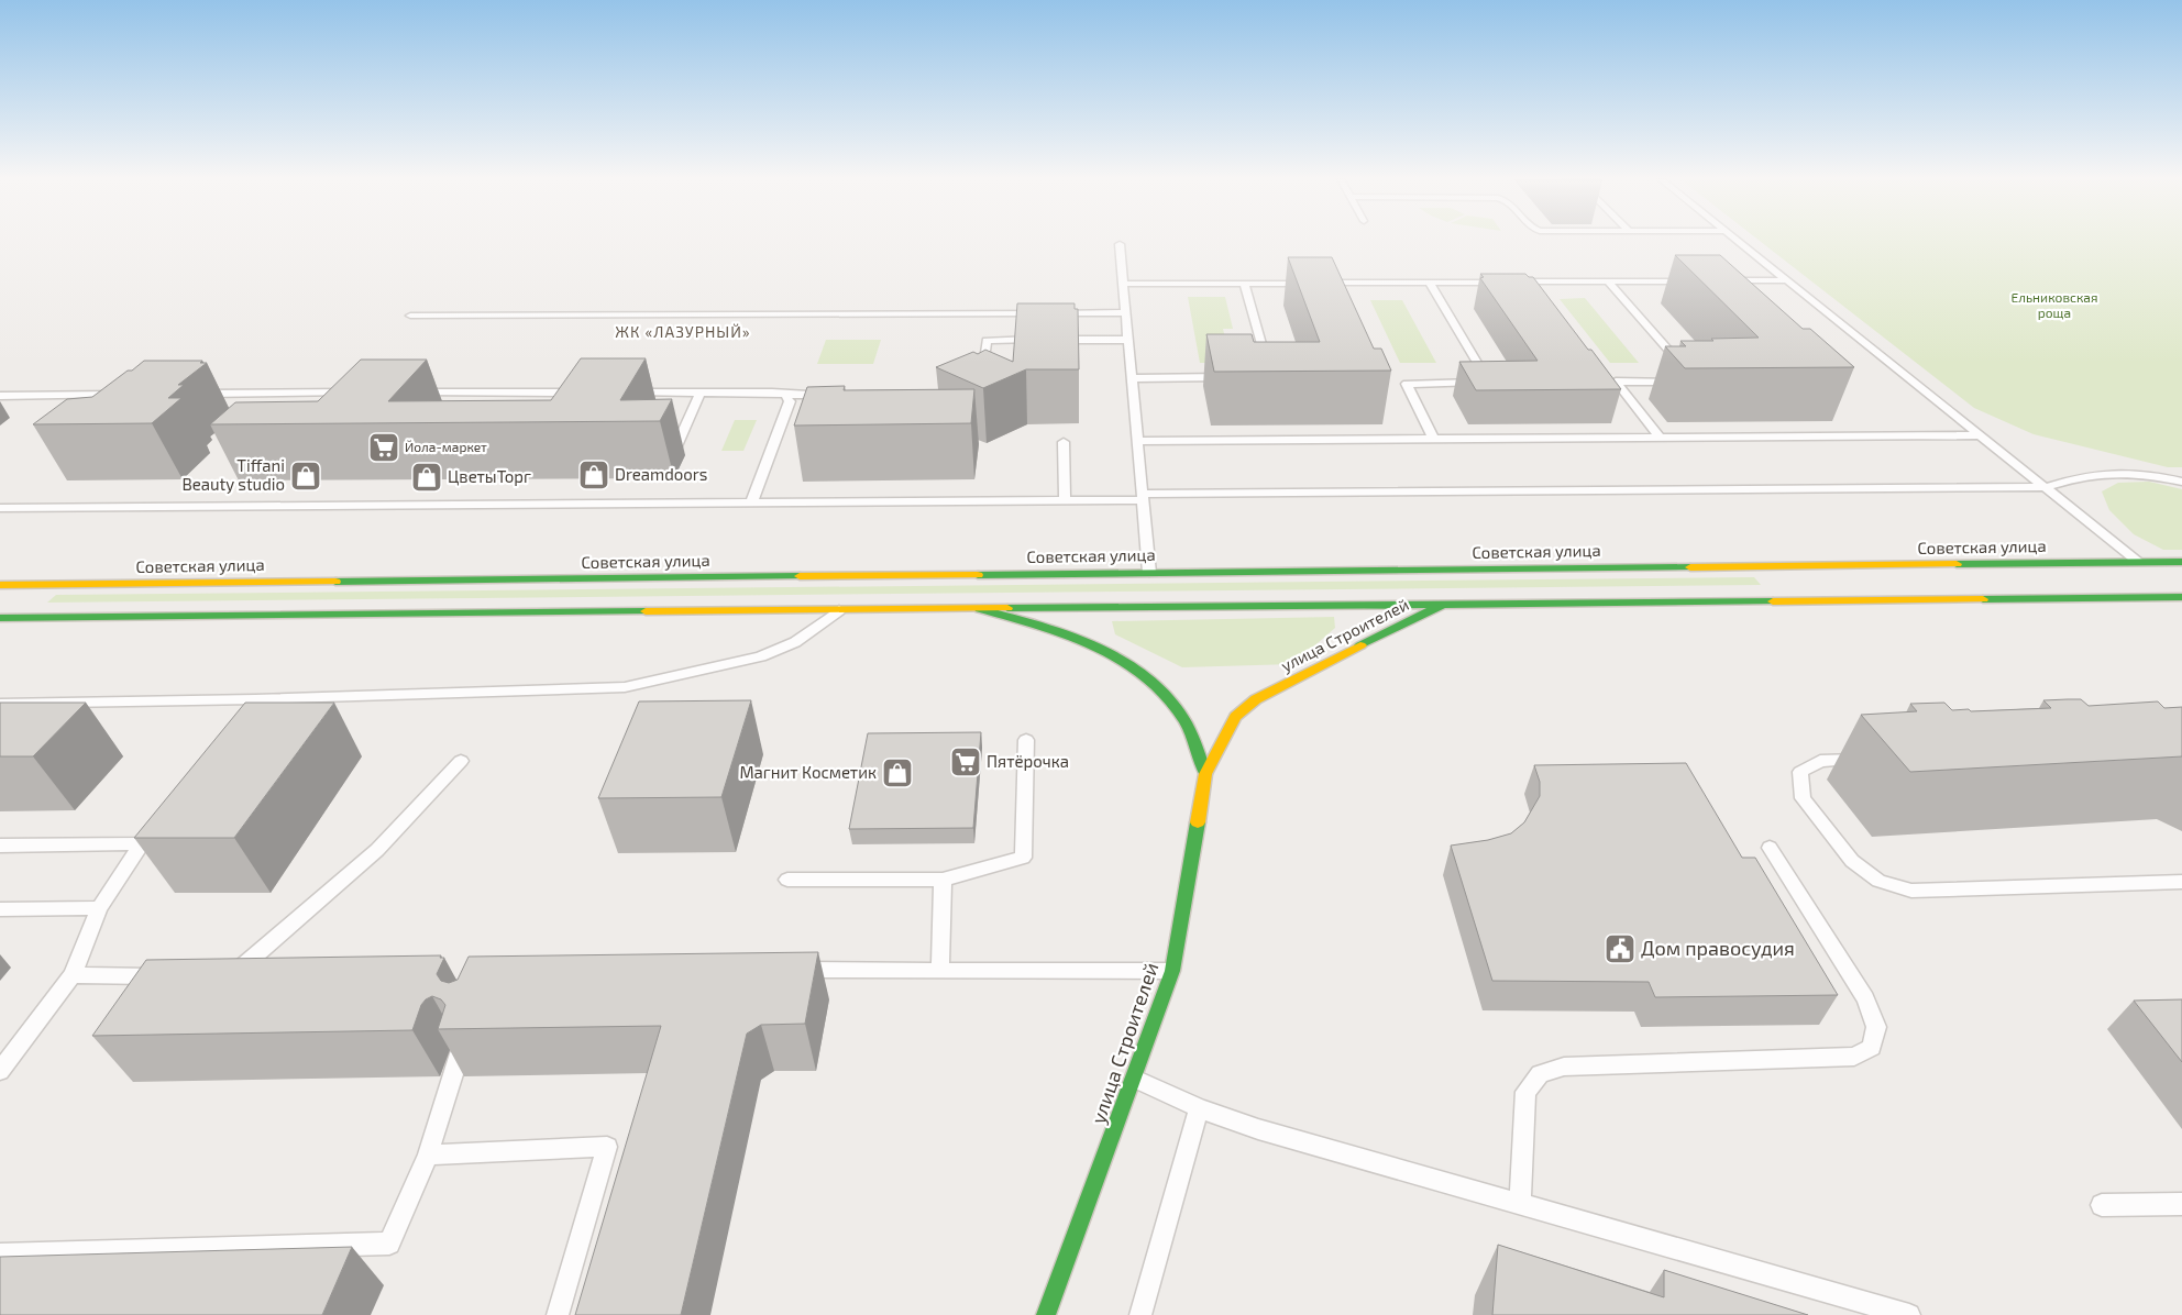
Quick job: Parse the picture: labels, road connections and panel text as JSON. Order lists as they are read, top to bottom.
{
  "streets": {
    "main road": ["Советская улица", "улица Строителей"]
  },
  "districts": ["ЖК «ЛАЗУРНЫЙ»"],
  "parks": ["Ельниковская роща"],
  "places": {
    "supermarket": ["Йола-маркет", "Пятёрочка"],
    "shop": [
      "Dreamdoors",
      "Tiffani Beauty studio",
      "ЦветыТорг",
      "Магнит Косметик"
    ],
    "public building": ["Дом правосудия"]
  }
}
